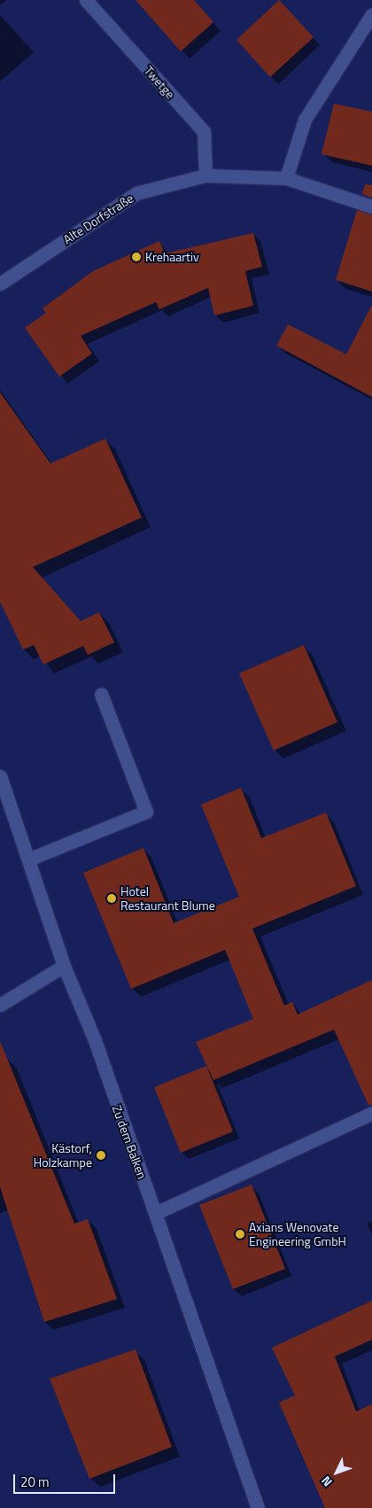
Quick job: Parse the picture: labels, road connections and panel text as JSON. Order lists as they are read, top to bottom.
{
  "streets": {
    "street": ["Twetge", "Alte Dorfstraße", "Zu dem Balken"]
  },
  "crossings": [
    ["Twetge", "Alte Dorfstraße"]
  ],
  "places": [
    "Krehaartiv",
    "Hotel Restaurant Blume",
    "Kästorf, Holzkampe",
    "Axians Wenovate Engineering GmbH"
  ],
  "scale_bar": "20 m",
  "north": "bottom left"
}
